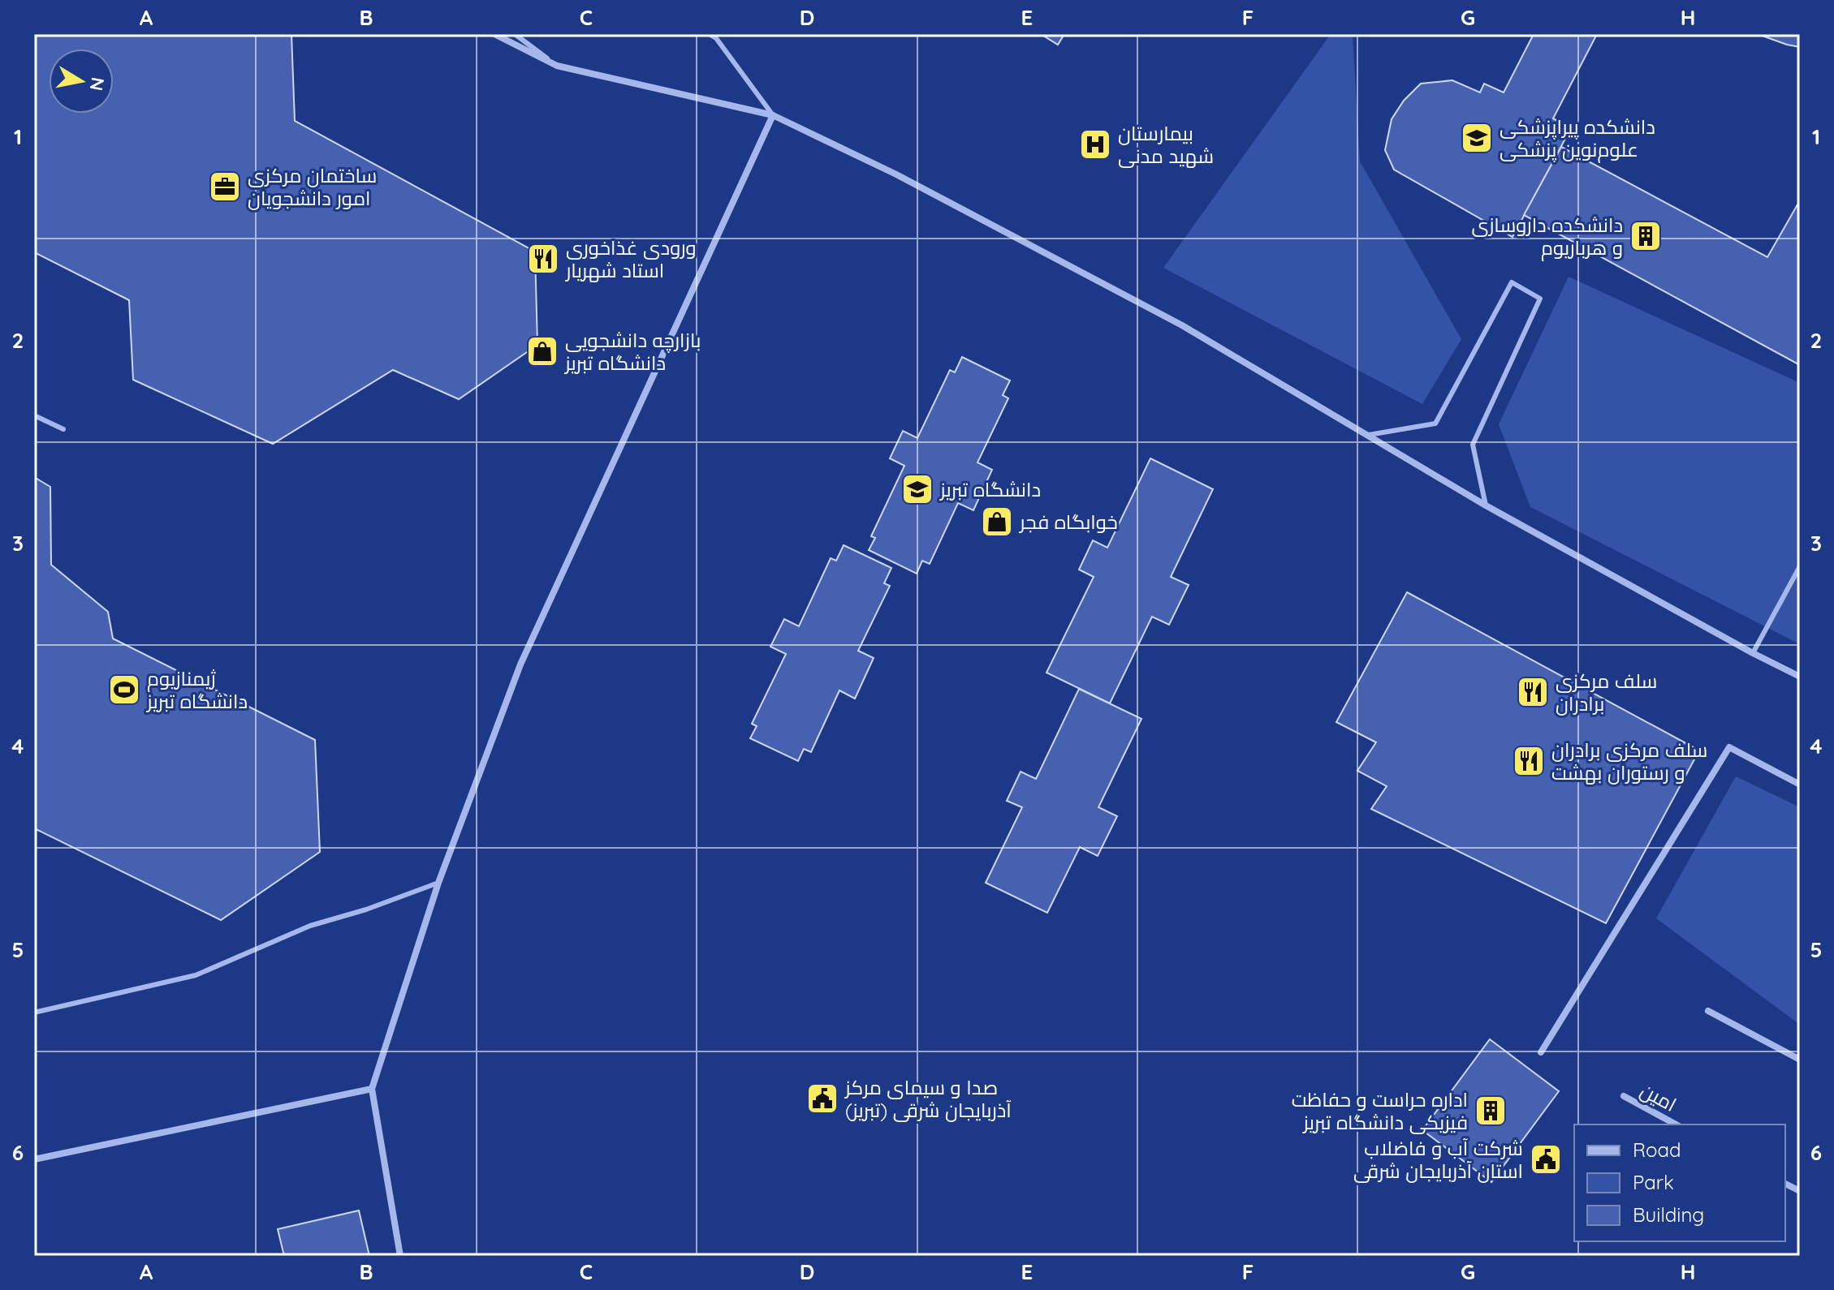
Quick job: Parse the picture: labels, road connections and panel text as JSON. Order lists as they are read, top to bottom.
{
  "streets": {
    "street": ["امین"]
  },
  "places": {
    "school or university": ["دانشکده پیراپزشکی علوم‌نوین پزشکی", "دانشگاه تبریز"],
    "hospital": ["بیمارستان شهید مدنی"],
    "office": ["ساختمان مرکزی امور دانشجویان"],
    "building": ["دانشکده داروسازی و هرباریوم", "اداره حراست و حفاظت فیزیکی دانشگاه تبریز"],
    "restaurant": ["ورودی غذاخوری استاد شهریار", "سلف مرکزی برادران", "سلف مرکزی برادران و رستوران بهشت"],
    "shop": ["بازارچه دانشجویی دانشگاه تبریز", "خوابگاه فجر"],
    "sports": ["ژیمنازیوم دانشگاه تبریز"],
    "public building": ["صدا و سیمای مرکز آذربایجان شرقی (تبریز)", "شرکت آب و فاضلاب استان آذربایجان شرقی"]
  },
  "legend": ["Road", "Park", "Building"],
  "north": "right",
  "grid": {
    "columns": [
      "A",
      "B",
      "C",
      "D",
      "E",
      "F",
      "G",
      "H"
    ],
    "rows": [
      "1",
      "2",
      "3",
      "4",
      "5",
      "6"
    ]
  }
}
